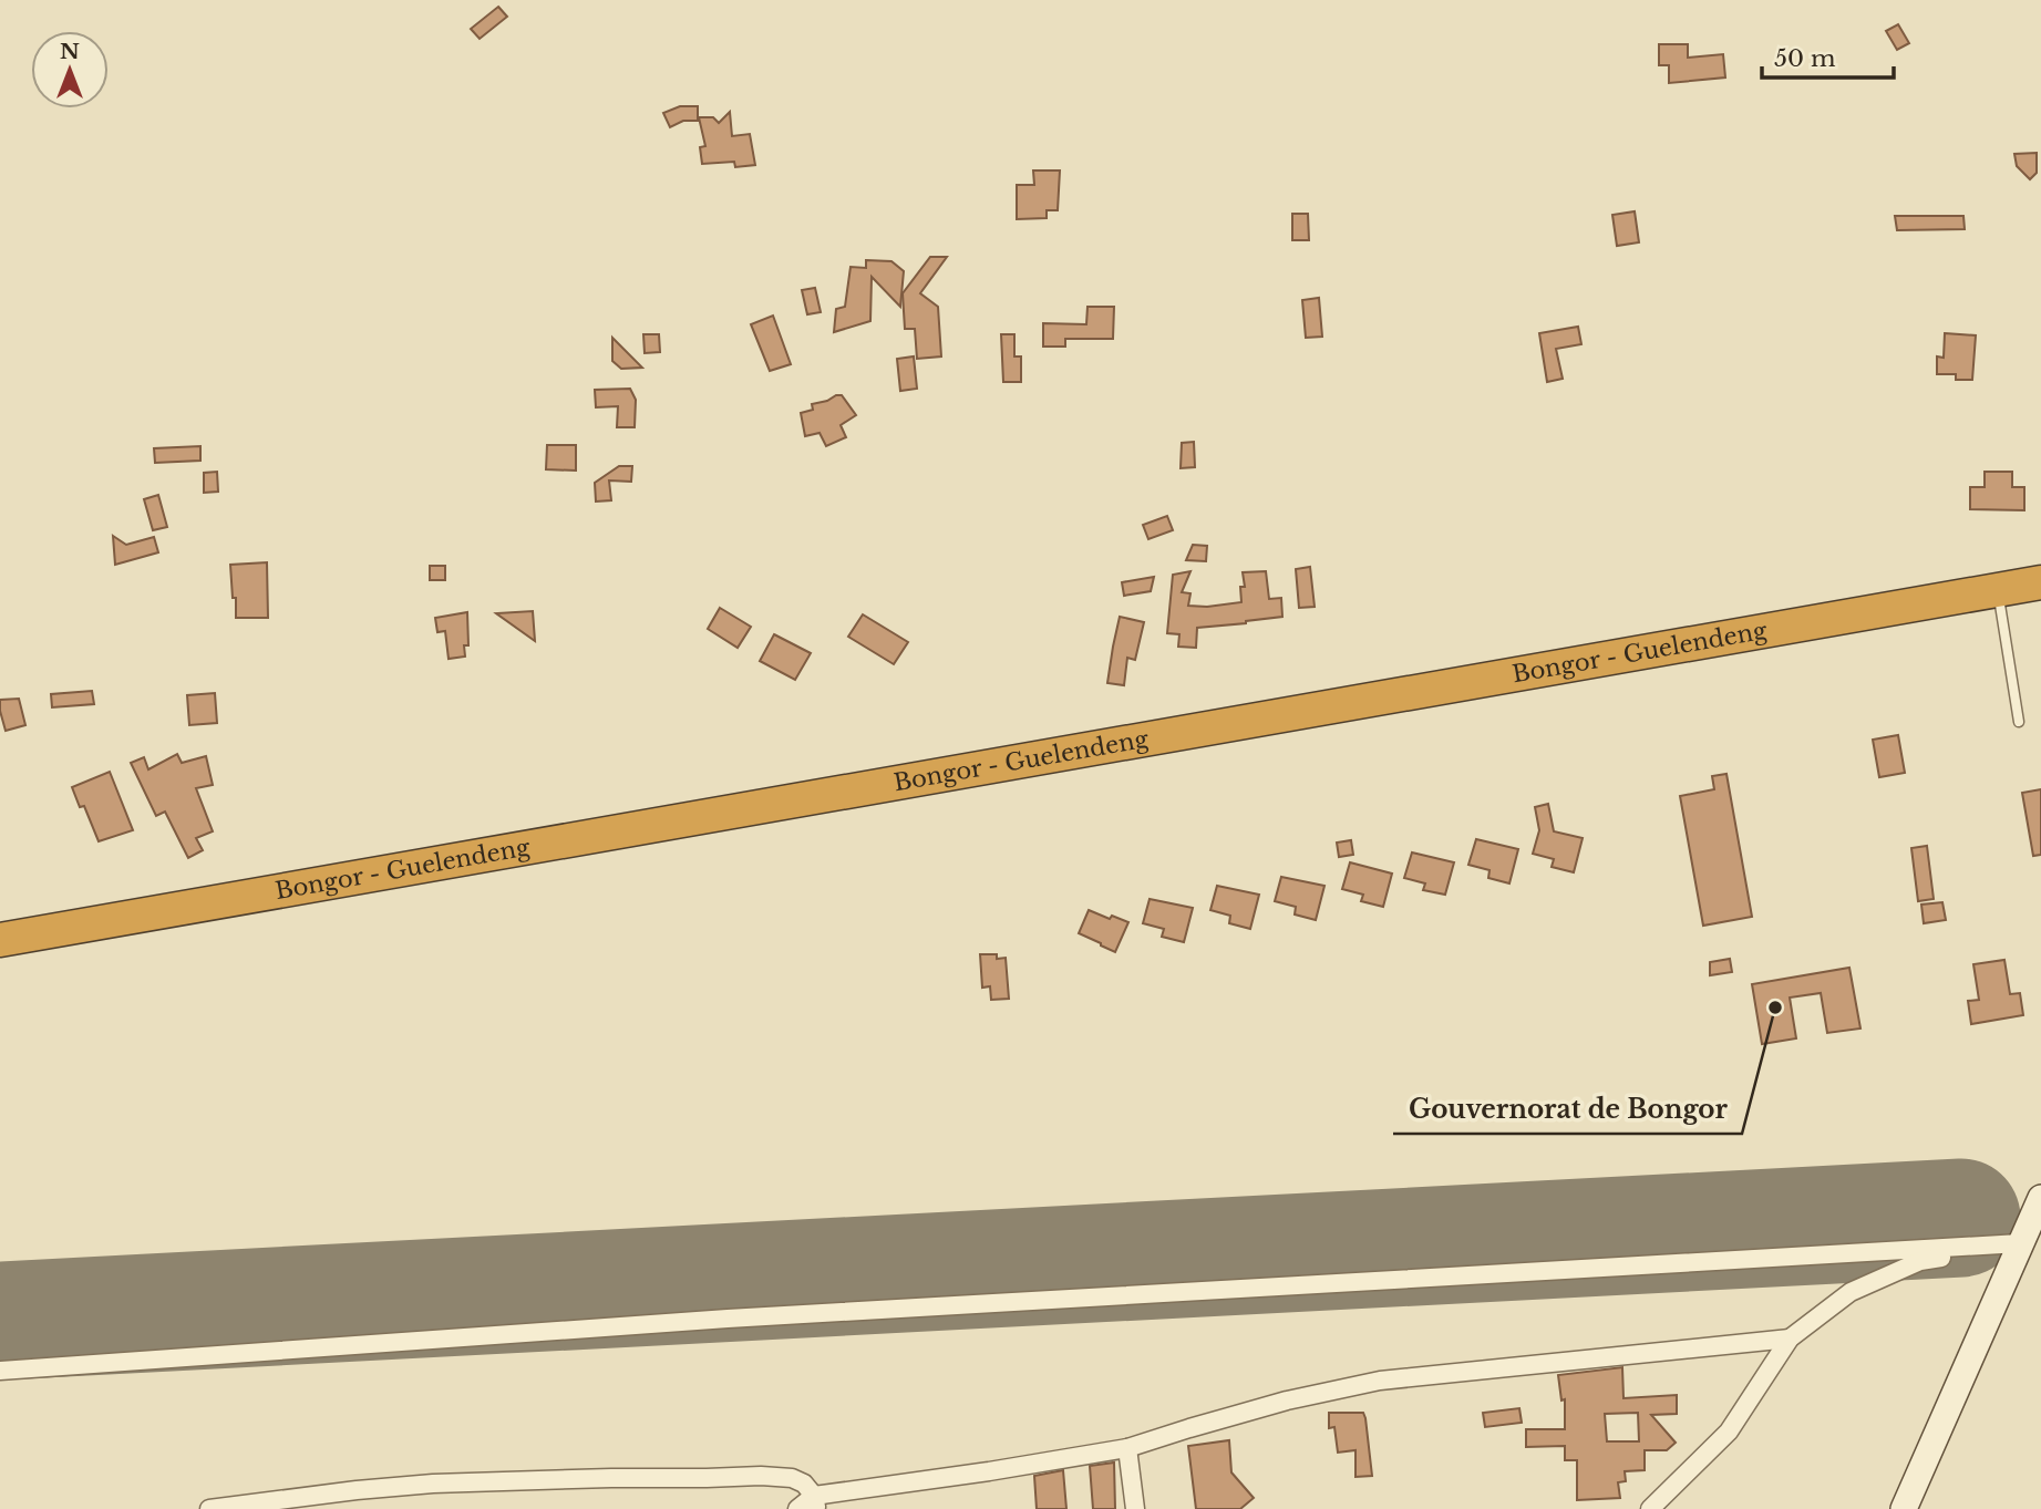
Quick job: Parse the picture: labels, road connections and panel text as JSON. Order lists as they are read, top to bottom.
{
  "streets": {
    "highway": ["Bongor - Guelendeng"]
  },
  "places": ["Gouvernorat de Bongor"],
  "scale_bar": "50 m",
  "north": "top"
}
